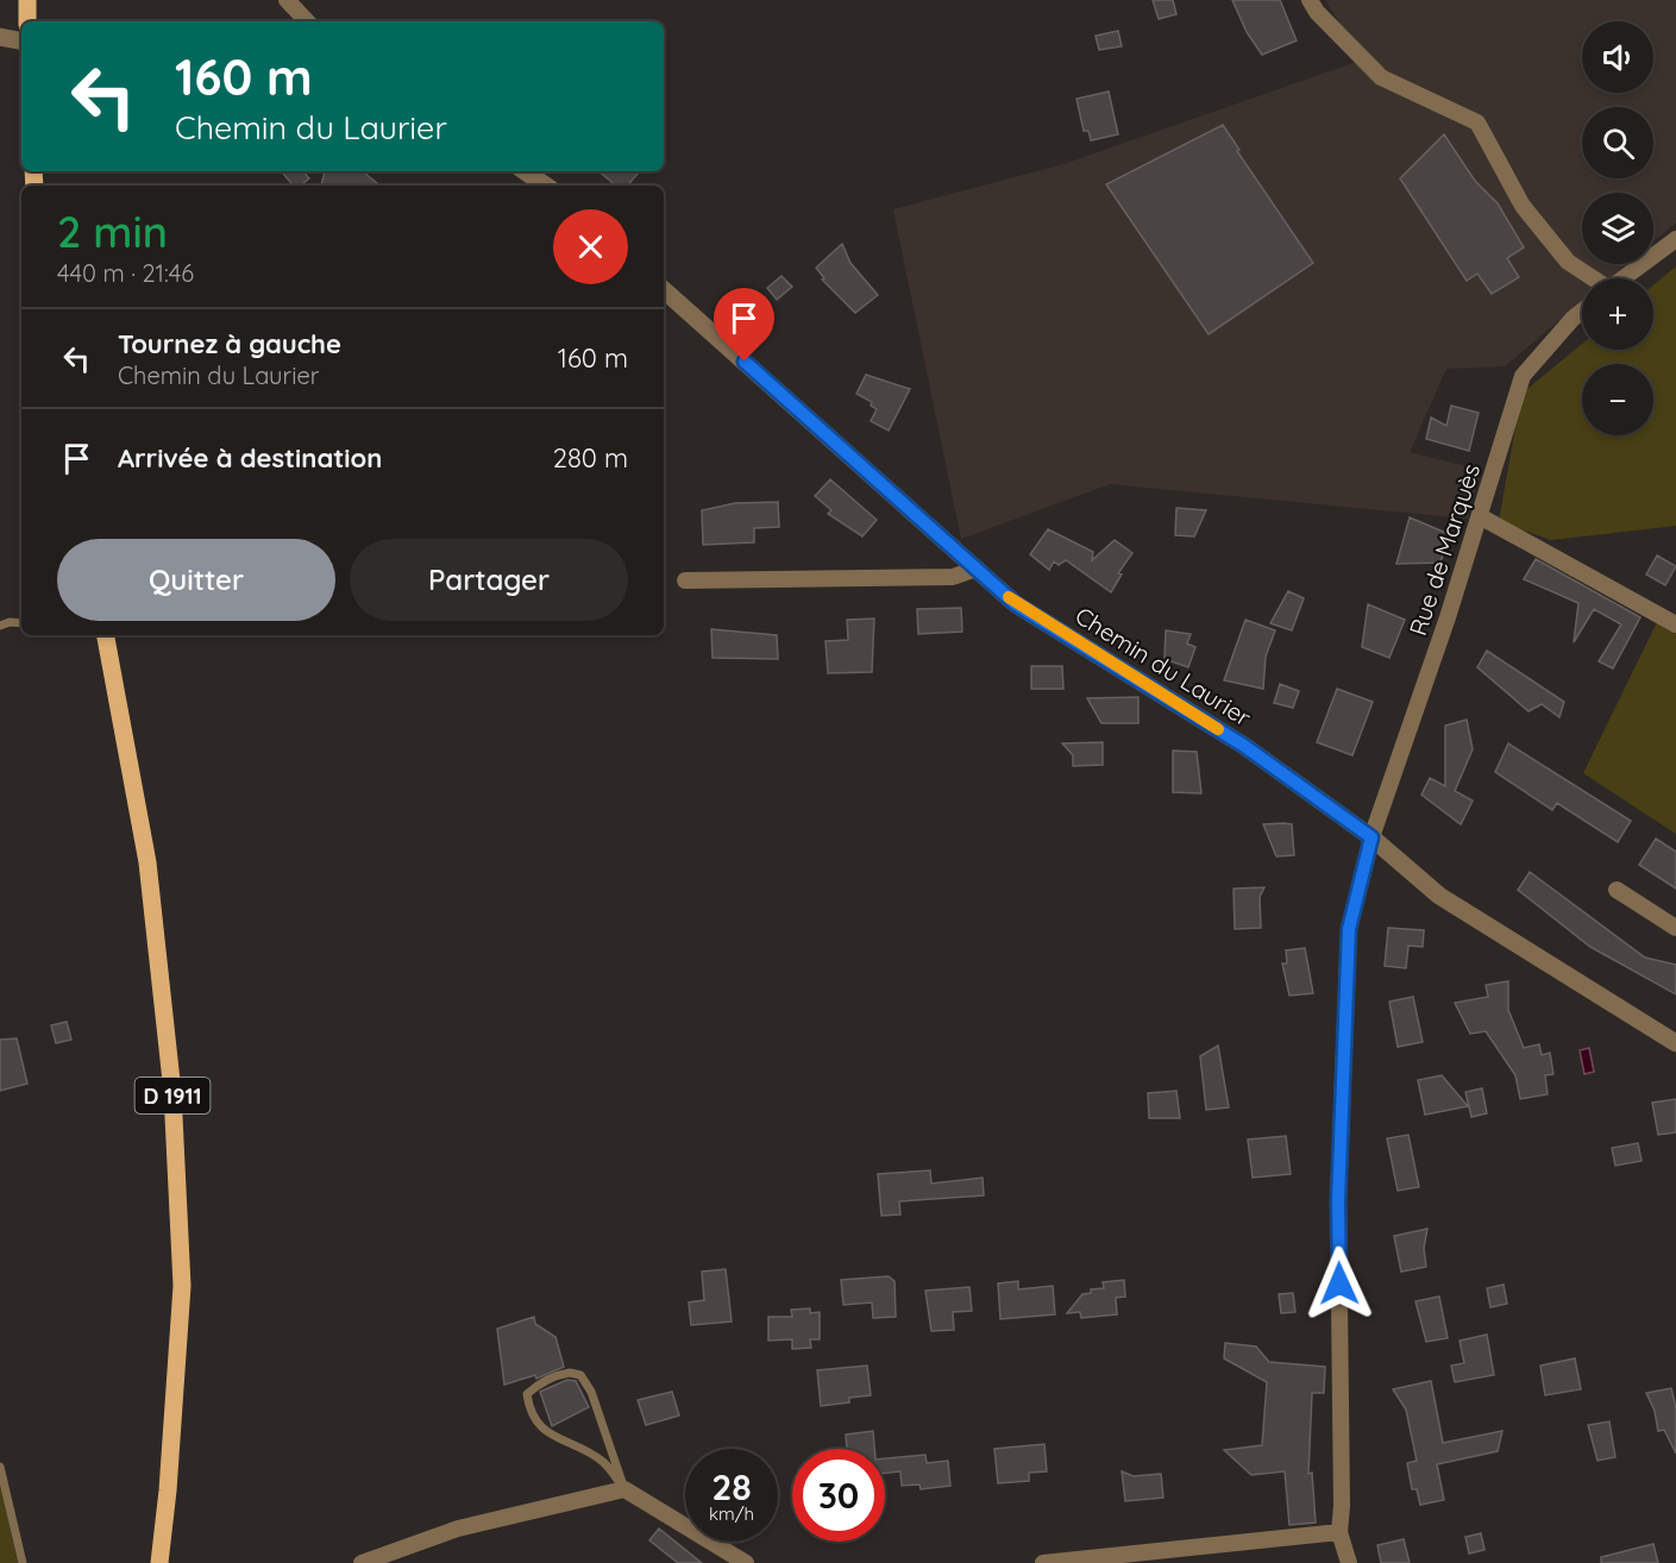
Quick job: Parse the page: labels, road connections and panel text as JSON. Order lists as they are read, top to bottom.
{
  "streets": {
    "main road": ["D 1911"],
    "street": ["Rue de Marquès", "Chemin du Laurier"]
  },
  "crossings": [
    ["Rue de Marquès", "Chemin du Laurier"]
  ],
  "page": {
    "map_buttons": ["+", "−"],
    "turn": ["160 m", "Chemin du Laurier"],
    "heading": ["2 min", "440 m · 21:46"],
    "list": [
      {
        "name": "Tournez à gauche",
        "note": "Chemin du Laurier",
        "value": "160 m"
      },
      {
        "name": "Arrivée à destination",
        "value": "280 m"
      }
    ],
    "buttons": ["Quitter", "Partager"],
    "speed": "28 km/h",
    "limit": "30"
  }
}
